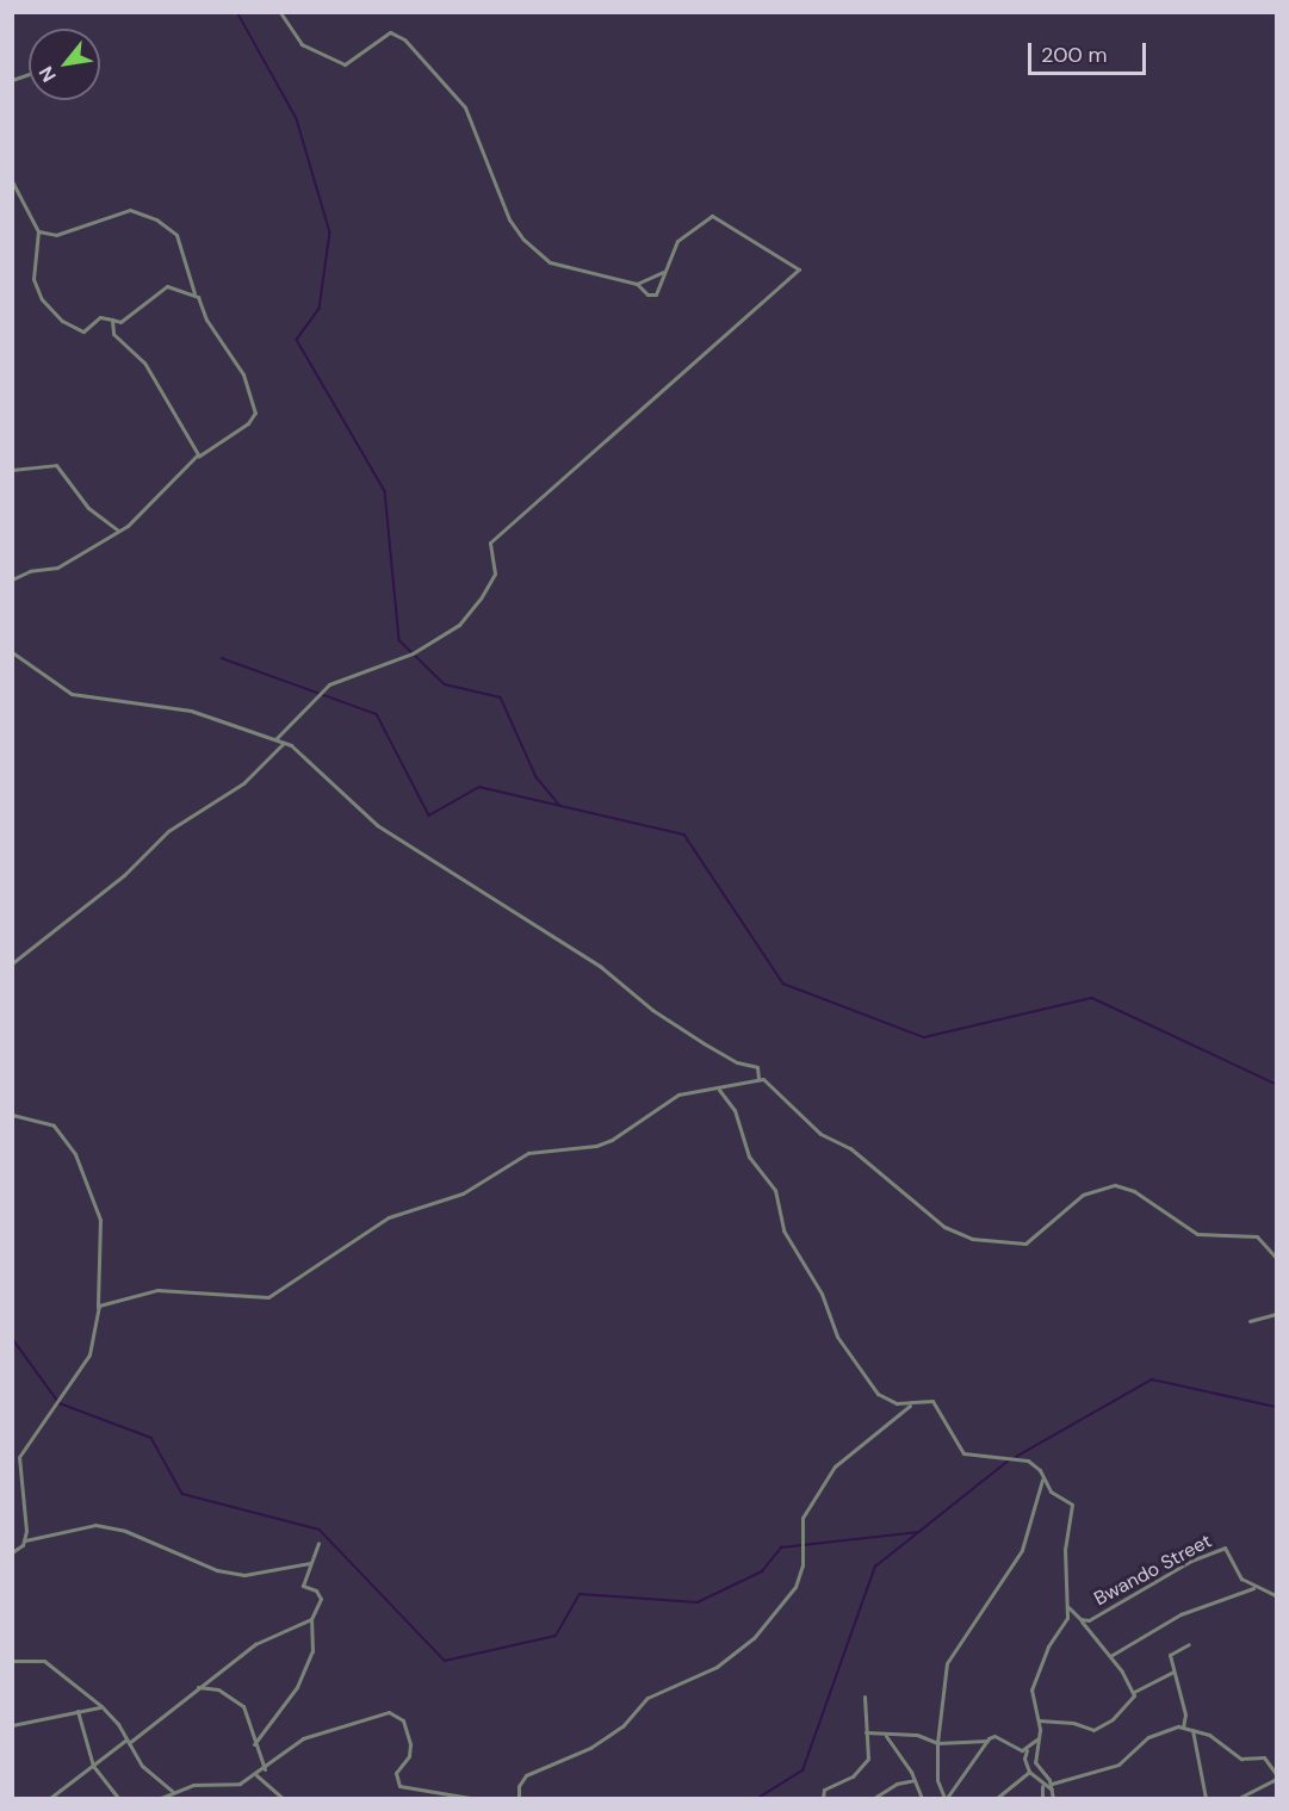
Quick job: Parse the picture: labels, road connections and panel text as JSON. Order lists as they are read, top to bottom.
{
  "streets": {
    "street": ["Bwando Street"]
  },
  "scale_bar": "200 m",
  "north": "bottom left"
}
